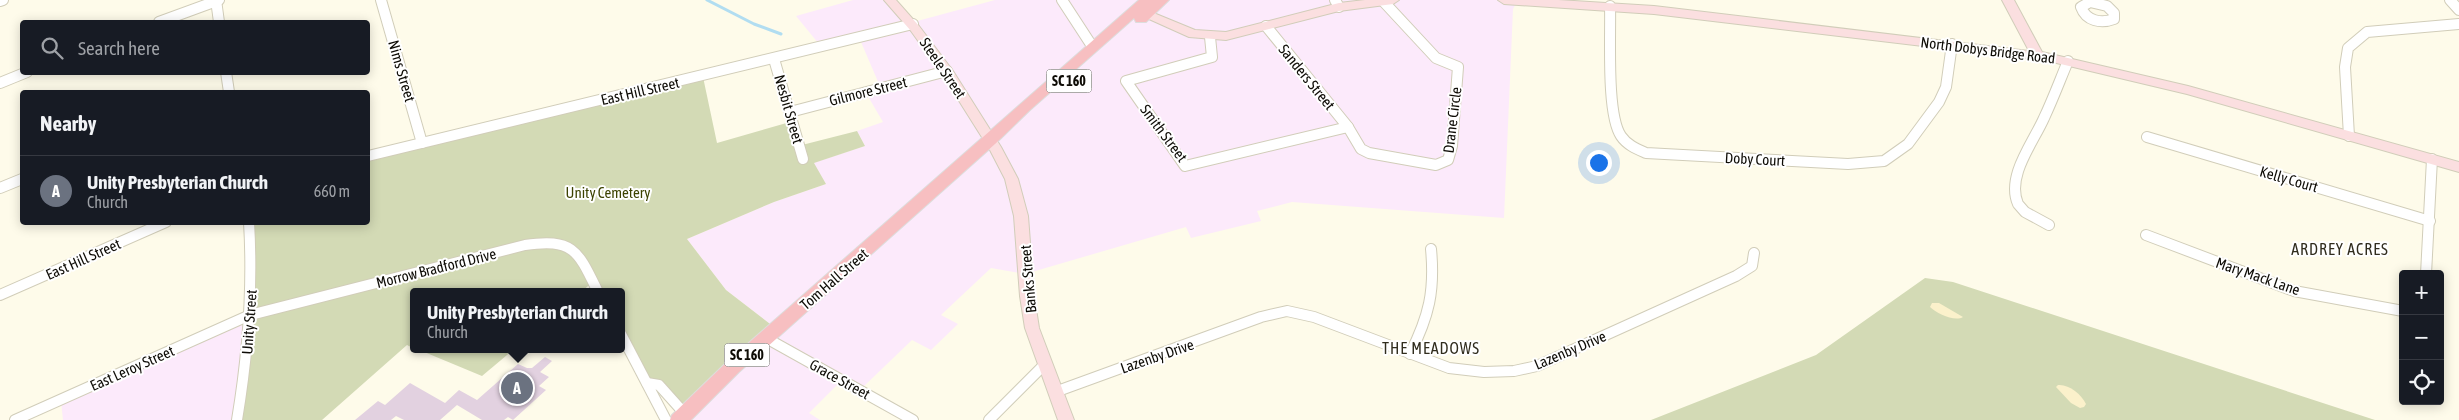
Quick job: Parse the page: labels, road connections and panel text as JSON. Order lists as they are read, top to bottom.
{
  "streets": {
    "main road": ["SC 160", "Tom Hall Street"],
    "street": [
      "North Dobys Bridge Road",
      "Steele Street",
      "Nims Street",
      "Sanders Street",
      "East Hill Street",
      "Gilmore Street",
      "Nesbit Street",
      "Drane Circle",
      "Smith Street",
      "Doby Court",
      "Kelly Court",
      "Morrow Bradford Drive",
      "Mary Mack Lane",
      "Banks Street",
      "Unity Street",
      "Lazenby Drive",
      "East Leroy Street",
      "Grace Street"
    ]
  },
  "crossings": [
    ["North Dobys Bridge Road", "Doby Court"],
    ["Steele Street", "East Hill Street"],
    ["Steele Street", "Gilmore Street"],
    ["Steele Street", "Tom Hall Street"],
    ["Steele Street", "Banks Street"],
    ["Nims Street", "East Hill Street"],
    ["Sanders Street", "Drane Circle"],
    ["Sanders Street", "Smith Street"],
    ["East Hill Street", "Nesbit Street"],
    ["Gilmore Street", "Nesbit Street"],
    ["Drane Circle", "Smith Street"],
    ["Morrow Bradford Drive", "Unity Street"],
    ["Morrow Bradford Drive", "East Leroy Street"],
    ["Tom Hall Street", "Banks Street"],
    ["Tom Hall Street", "Grace Street"],
    ["Banks Street", "Lazenby Drive"],
    ["Unity Street", "East Leroy Street"]
  ],
  "districts": ["ARDREY ACRES", "THE MEADOWS"],
  "parks": ["Unity Cemetery"],
  "page": {
    "search": "Search here",
    "heading": "Nearby",
    "list": [
      {
        "mark": "A",
        "name": "Unity Presbyterian Church",
        "note": "Church",
        "value": "660 m"
      }
    ],
    "map_buttons": ["+", "−"],
    "popup": ["Unity Presbyterian Church", "Church"],
    "pins": "A"
  }
}
